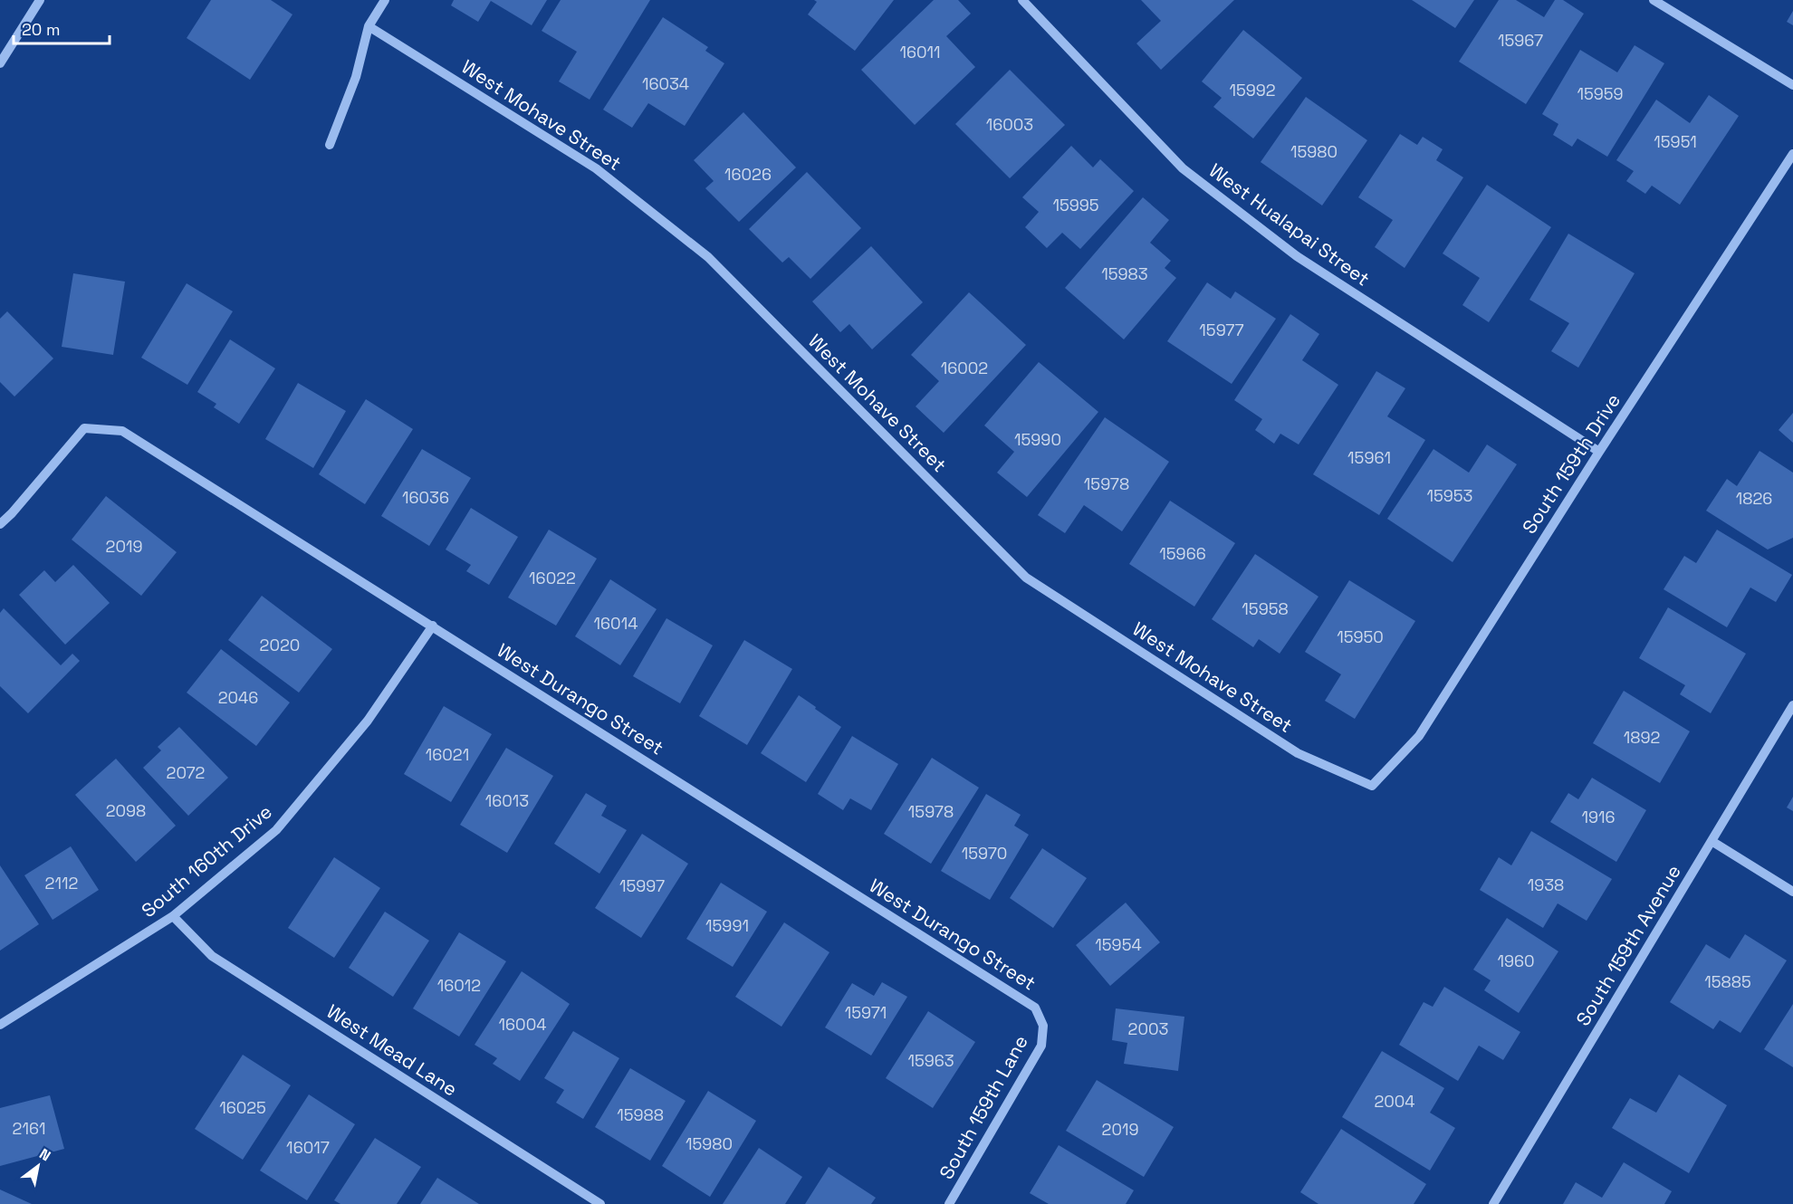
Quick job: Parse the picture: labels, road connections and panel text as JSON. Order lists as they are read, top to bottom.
{
  "streets": {
    "street": [
      "West Mohave Street",
      "West Hualapai Street",
      "South 159th Drive",
      "West Durango Street",
      "South 160th Drive",
      "South 159th Avenue",
      "West Mead Lane",
      "South 159th Lane"
    ]
  },
  "crossings": [
    ["West Mohave Street", "South 159th Drive"],
    ["West Hualapai Street", "South 159th Drive"],
    ["West Durango Street", "South 160th Drive"],
    ["West Durango Street", "South 159th Lane"],
    ["South 160th Drive", "West Mead Lane"]
  ],
  "house_numbers": [
    "15967",
    "16011",
    "16034",
    "15992",
    "15959",
    "16003",
    "15951",
    "15980",
    "16026",
    "15995",
    "15983",
    "15977",
    "16002",
    "15990",
    "15961",
    "15978",
    "15953",
    "16036",
    "1826",
    "2019",
    "15966",
    "16022",
    "15958",
    "16014",
    "15950",
    "2020",
    "2046",
    "1892",
    "16021",
    "2072",
    "16013",
    "2098",
    "15978",
    "1916",
    "15970",
    "2112",
    "1938",
    "15997",
    "15991",
    "15954",
    "1960",
    "15885",
    "16012",
    "15971",
    "16004",
    "2003",
    "15963",
    "2004",
    "16025",
    "15988",
    "2161",
    "2019",
    "15980",
    "16017"
  ],
  "scale_bar": "20 m",
  "north": "top right"
}
